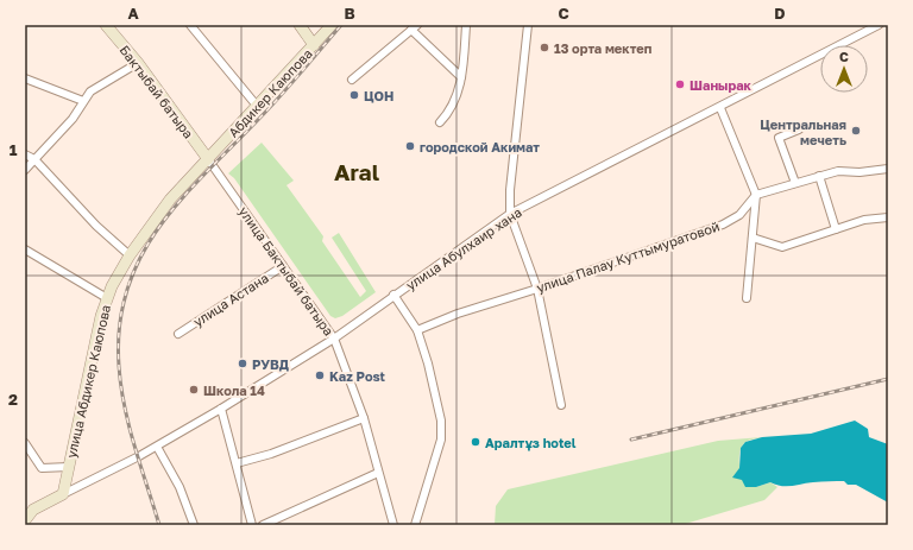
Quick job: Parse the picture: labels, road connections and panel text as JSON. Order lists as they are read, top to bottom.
{
  "streets": {
    "street": [
      "Бактыбай батыра",
      "Абдикер Каюпова",
      "улица Абулхаир хана",
      "улица Палау Куттымуратовой",
      "улица Бактыбай батыра",
      "улица Астана",
      "улица Абдикер Каюпова"
    ]
  },
  "crossings": [
    ["Бактыбай батыра", "Абдикер Каюпова"],
    ["Бактыбай батыра", "улица Бактыбай батыра"],
    ["Бактыбай батыра", "улица Абдикер Каюпова"],
    ["Абдикер Каюпова", "улица Бактыбай батыра"],
    ["Абдикер Каюпова", "улица Абдикер Каюпова"],
    ["улица Абулхаир хана", "улица Бактыбай батыра"],
    ["улица Абулхаир хана", "улица Абдикер Каюпова"],
    ["улица Бактыбай батыра", "улица Астана"],
    ["улица Бактыбай батыра", "улица Абдикер Каюпова"]
  ],
  "districts": ["Aral"],
  "places": [
    "13 орта мектеп",
    "Шанырак",
    "ЦОН",
    "Центральная мечеть",
    "городской Акимат",
    "РУВД",
    "Kaz Post",
    "Школа 14",
    "Аралтұз hotel"
  ],
  "north": "top",
  "grid": {
    "columns": [
      "A",
      "B",
      "C",
      "D"
    ],
    "rows": ["1", "2"]
  }
}
